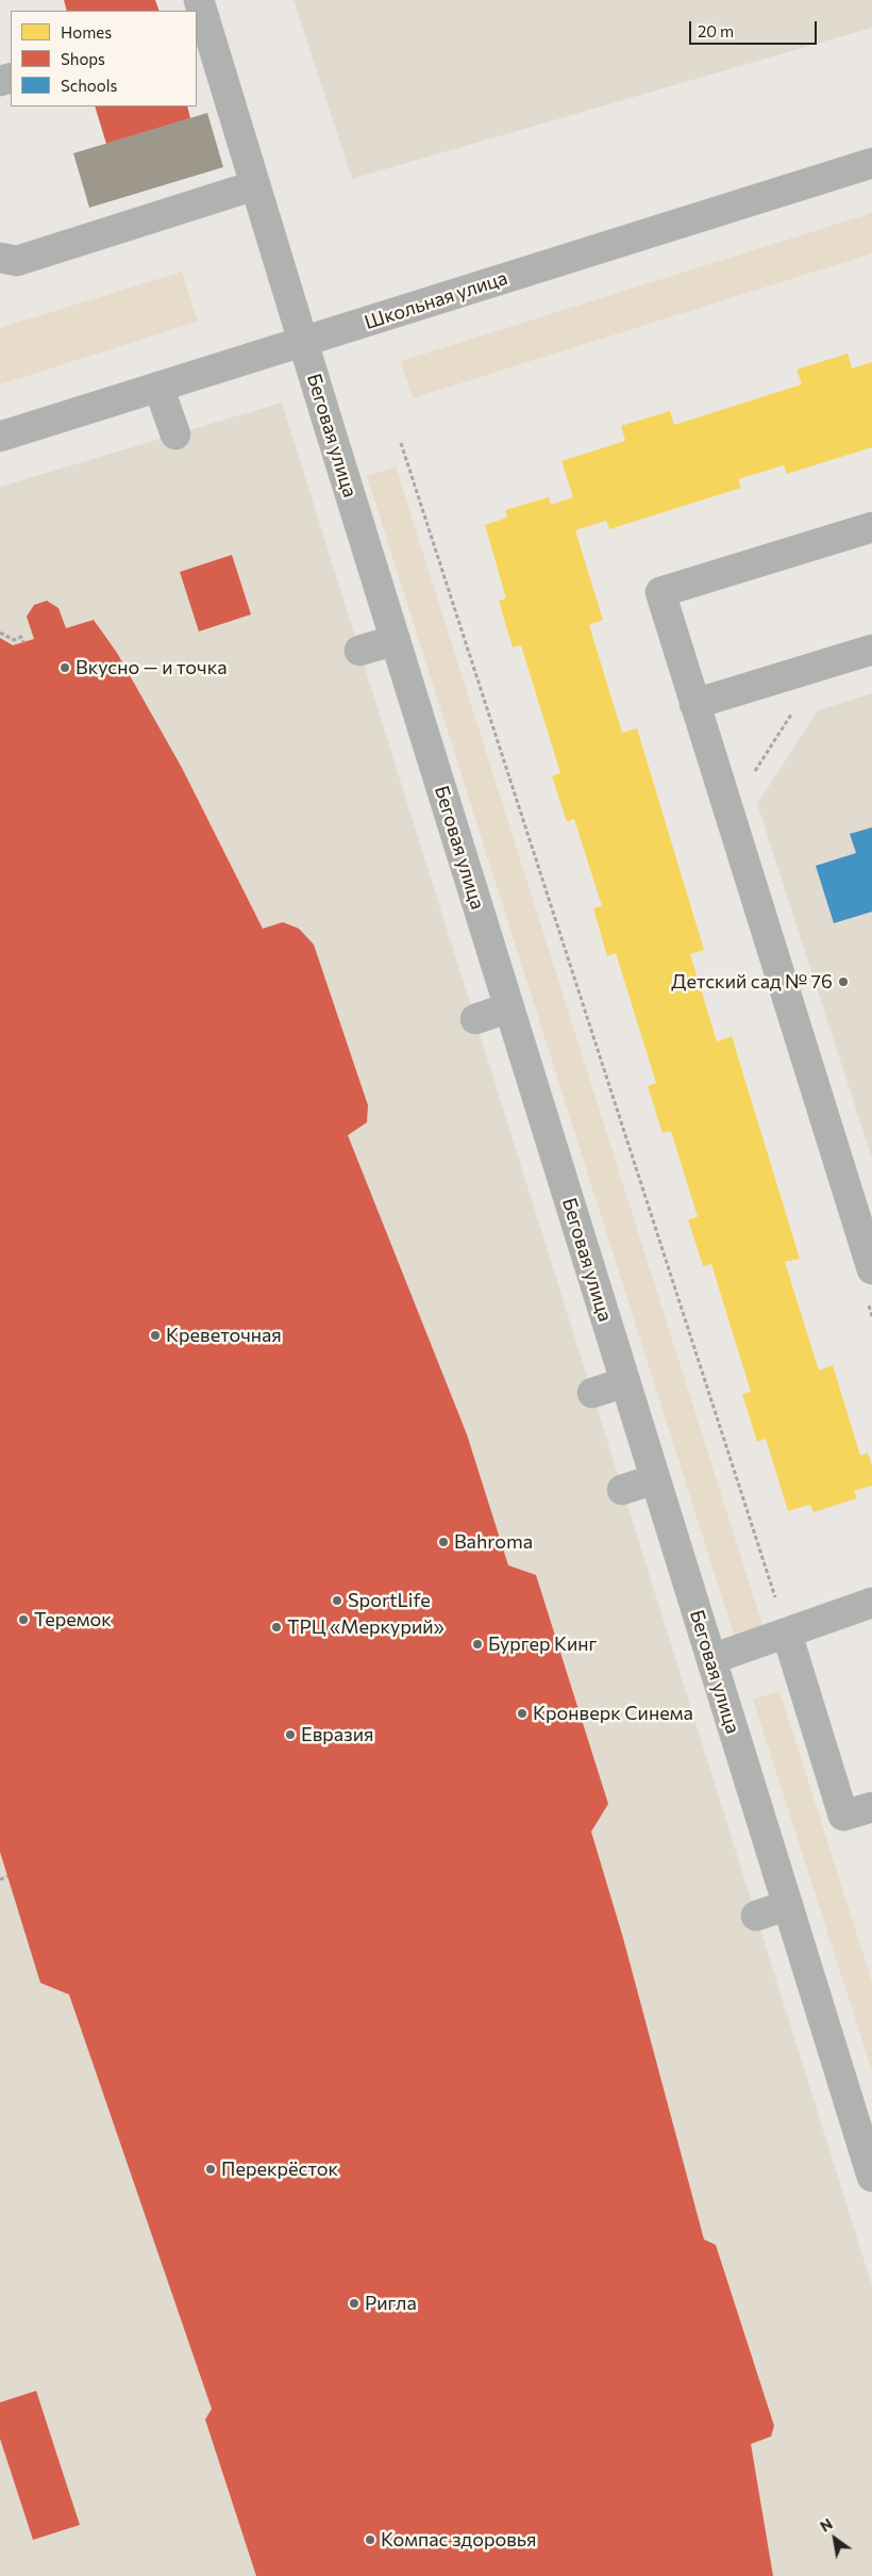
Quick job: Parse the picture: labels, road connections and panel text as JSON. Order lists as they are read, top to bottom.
{
  "streets": {
    "street": ["Школьная улица", "Беговая улица"]
  },
  "crossings": [
    ["Школьная улица", "Беговая улица"]
  ],
  "places": [
    "Вкусно — и точка",
    "Детский сад № 76",
    "Креветочная",
    "Bahroma",
    "SportLife",
    "Теремок",
    "ТРЦ «Меркурий»",
    "Бургер Кинг",
    "Кронверк Синема",
    "Евразия",
    "Перекрёсток",
    "Ригла",
    "Компас здоровья"
  ],
  "legend": ["Homes", "Shops", "Schools"],
  "scale_bar": "20 m",
  "north": "top left"
}
